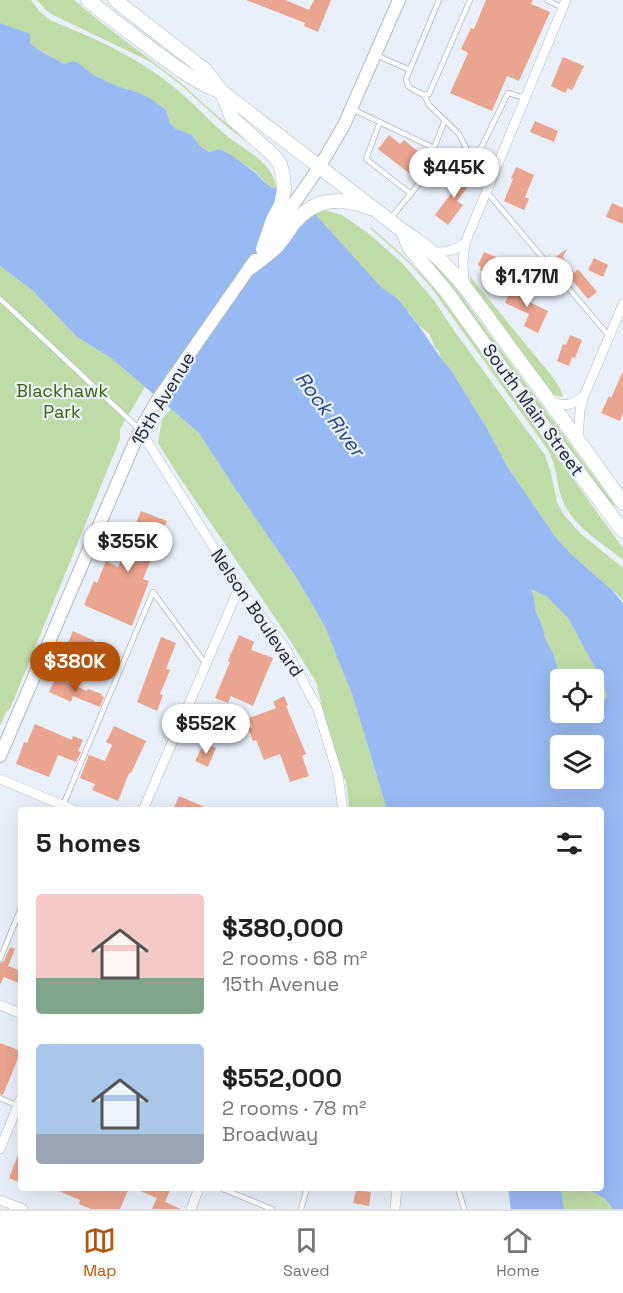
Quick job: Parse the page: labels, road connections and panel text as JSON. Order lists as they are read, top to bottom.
{
  "streets": {
    "main road": ["15th Avenue", "South Main Street"],
    "street": ["Nelson Boulevard"]
  },
  "crossings": [
    ["15th Avenue", "South Main Street"],
    ["15th Avenue", "Nelson Boulevard"]
  ],
  "water": ["Rock River"],
  "parks": ["Blackhawk Park"],
  "page": {
    "price": [
      "$445K",
      "$1.17M",
      "$355K",
      "$380K",
      "$552K"
    ],
    "heading": "5 homes",
    "list": [
      {
        "name": "$380,000",
        "note": "2 rooms · 68 m² · 15th Avenue"
      },
      {
        "name": "$552,000",
        "note": "2 rooms · 78 m² · Broadway"
      }
    ],
    "tabs": ["Map", "Saved", "Home"]
  }
}
